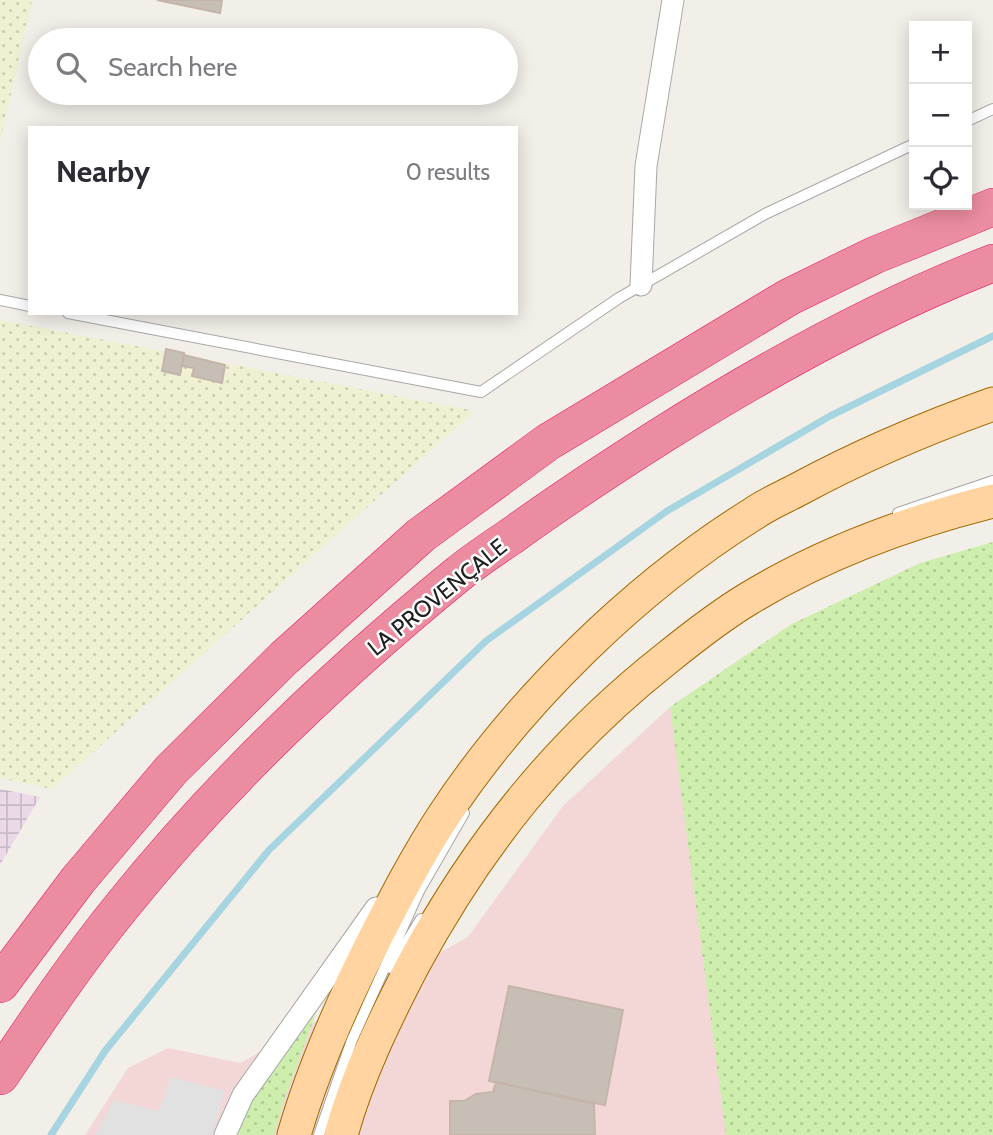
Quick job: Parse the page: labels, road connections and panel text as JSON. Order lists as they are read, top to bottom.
{
  "streets": {
    "highway": ["LA PROVENÇALE"]
  },
  "page": {
    "map_buttons": ["+", "−"],
    "search": "Search here",
    "heading": ["Nearby", "0 results"]
  }
}
